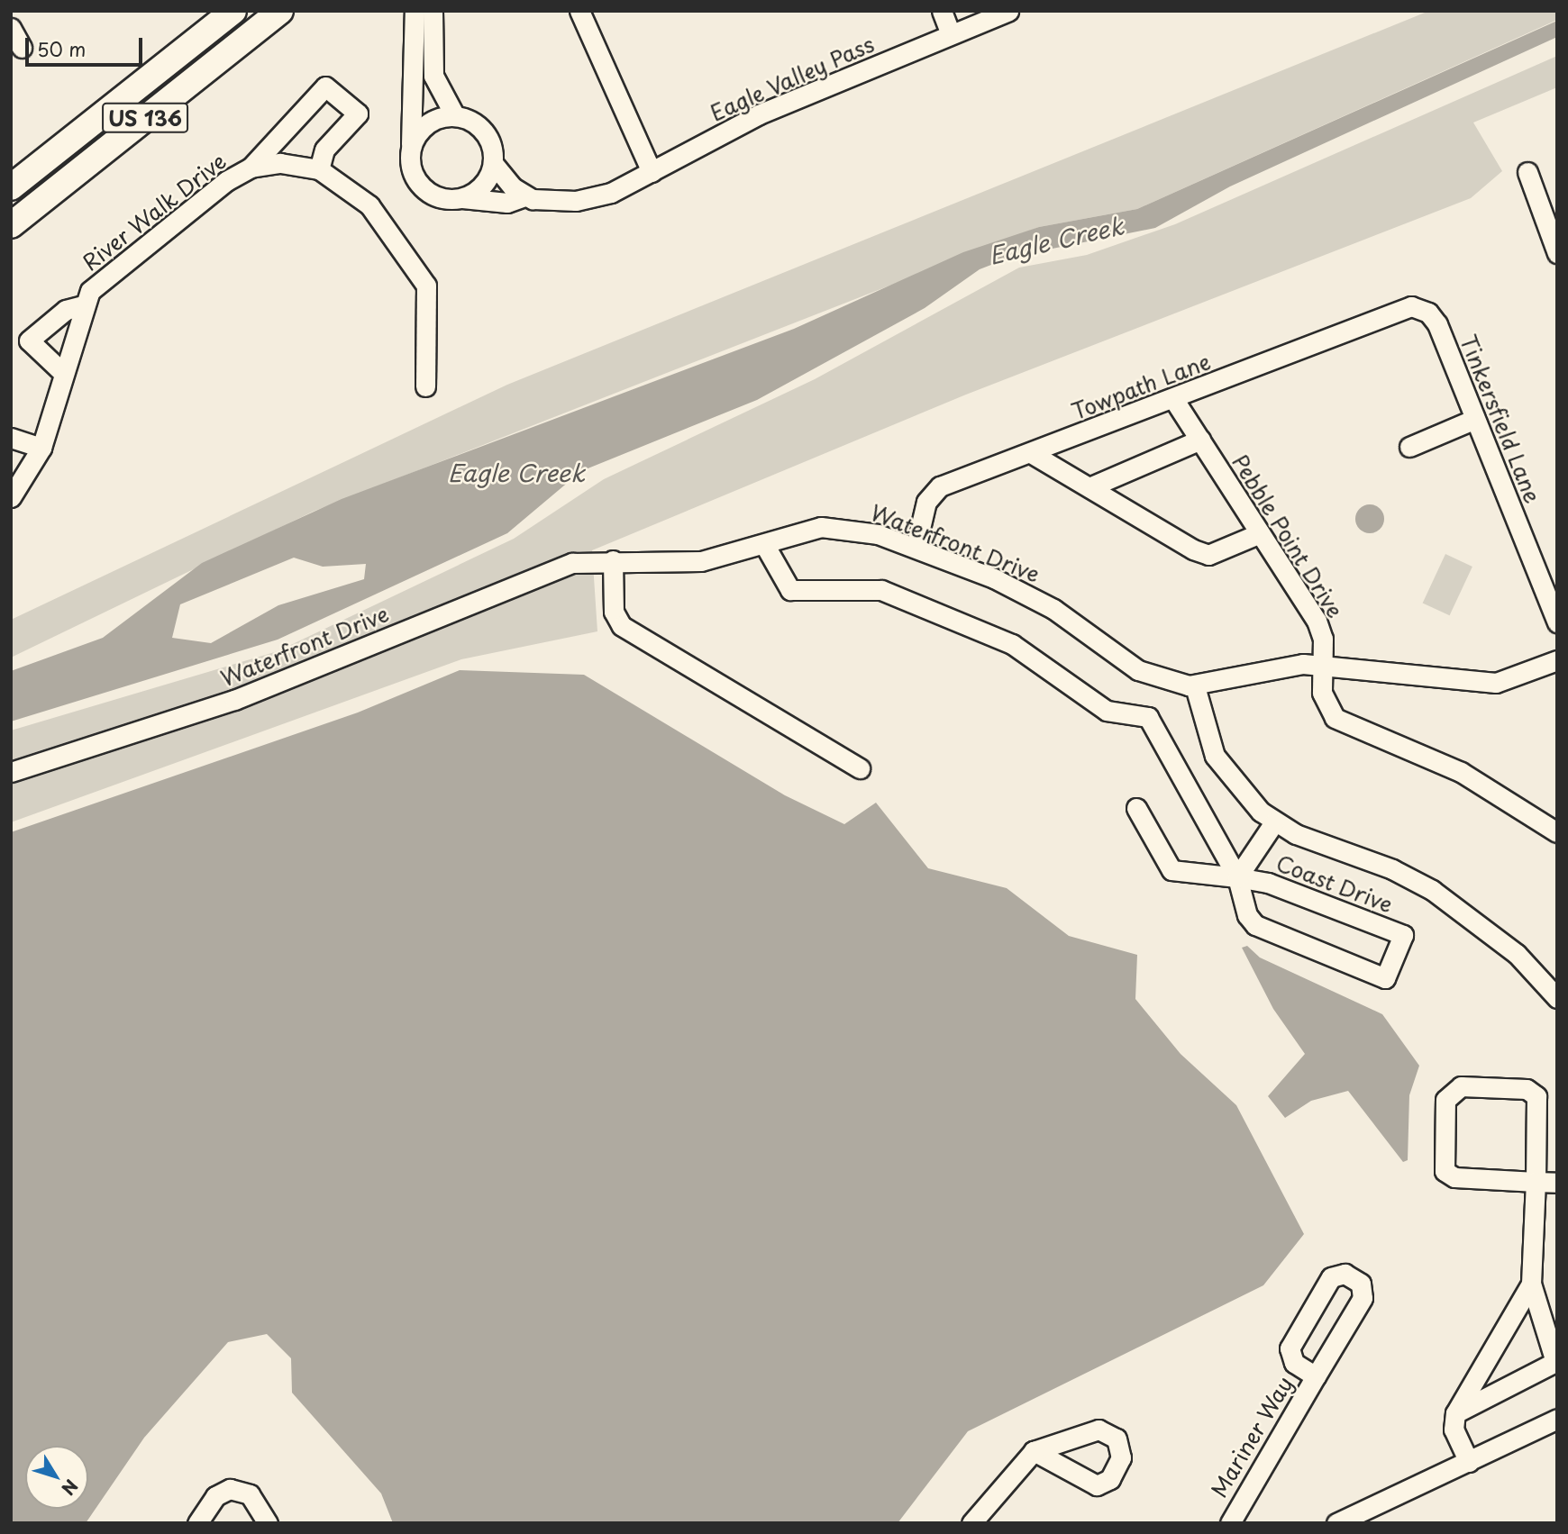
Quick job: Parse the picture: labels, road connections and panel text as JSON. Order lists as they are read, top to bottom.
{
  "streets": {
    "main road": ["US 136"],
    "street": [
      "Eagle Valley Pass",
      "River Walk Drive",
      "Towpath Lane",
      "Tinkersfield Lane",
      "Pebble Point Drive",
      "Waterfront Drive",
      "Coast Drive",
      "Mariner Way"
    ]
  },
  "crossings": [
    ["Towpath Lane", "Tinkersfield Lane"],
    ["Towpath Lane", "Pebble Point Drive"],
    ["Towpath Lane", "Waterfront Drive"],
    ["Pebble Point Drive", "Waterfront Drive"],
    ["Waterfront Drive", "Coast Drive"]
  ],
  "water": ["Eagle Creek"],
  "scale_bar": "50 m",
  "north": "bottom right"
}
